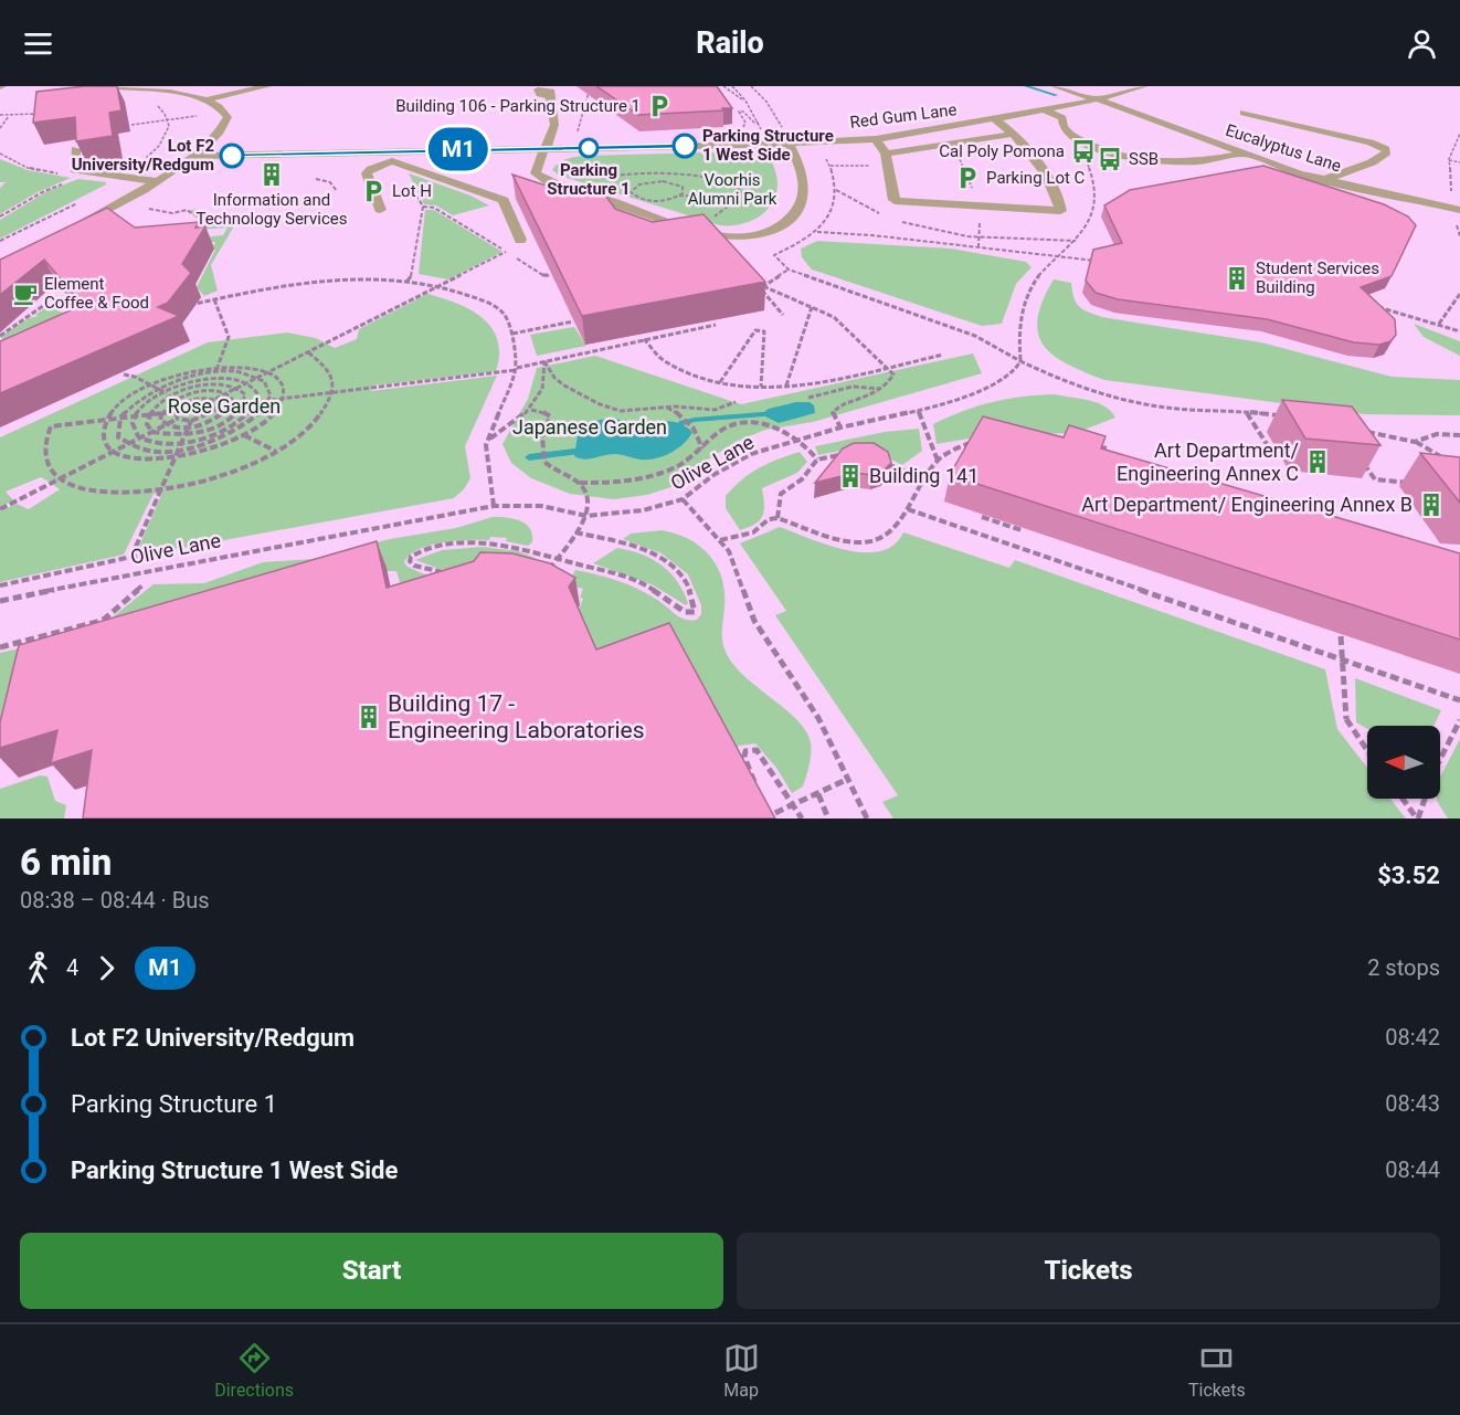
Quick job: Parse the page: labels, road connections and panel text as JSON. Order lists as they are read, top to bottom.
{
  "streets": {
    "street": ["Red Gum Lane", "Eucalyptus Lane"],
    "path": ["Olive Lane"]
  },
  "crossings": [
    ["Red Gum Lane", "Eucalyptus Lane"]
  ],
  "parks": ["Voorhis Alumni Park", "Rose Garden", "Japanese Garden"],
  "places": {
    "parking": ["Building 106 - Parking Structure 1", "Parking Lot C", "Lot H"],
    "other": ["Parking Structure 1 West Side", "Parking Structure 1", "Lot F2 University/Redgum"],
    "bus stop": ["Cal Poly Pomona", "SSB"],
    "building": [
      "Information and Technology Services",
      "Student Services Building",
      "Art Department/ Engineering Annex C",
      "Building 141",
      "Art Department/ Engineering Annex B",
      "Building 17 - Engineering Laboratories"
    ],
    "cafe": ["Element Coffee & Food"]
  },
  "lines": ["bus line M1"],
  "north": "left",
  "page": {
    "header": "Railo",
    "on_map": "M1",
    "heading": ["6 min", "08:38 – 08:44 · Bus", "$3.52"],
    "legs": ["4", "M1", "2 stops"],
    "list": [
      {
        "name": "Lot F2 University/Redgum",
        "value": "08:42"
      },
      {
        "name": "Parking Structure 1",
        "value": "08:43"
      },
      {
        "name": "Parking Structure 1 West Side",
        "value": "08:44"
      }
    ],
    "buttons": ["Start", "Tickets"],
    "tabs": ["Directions", "Map", "Tickets"]
  }
}
